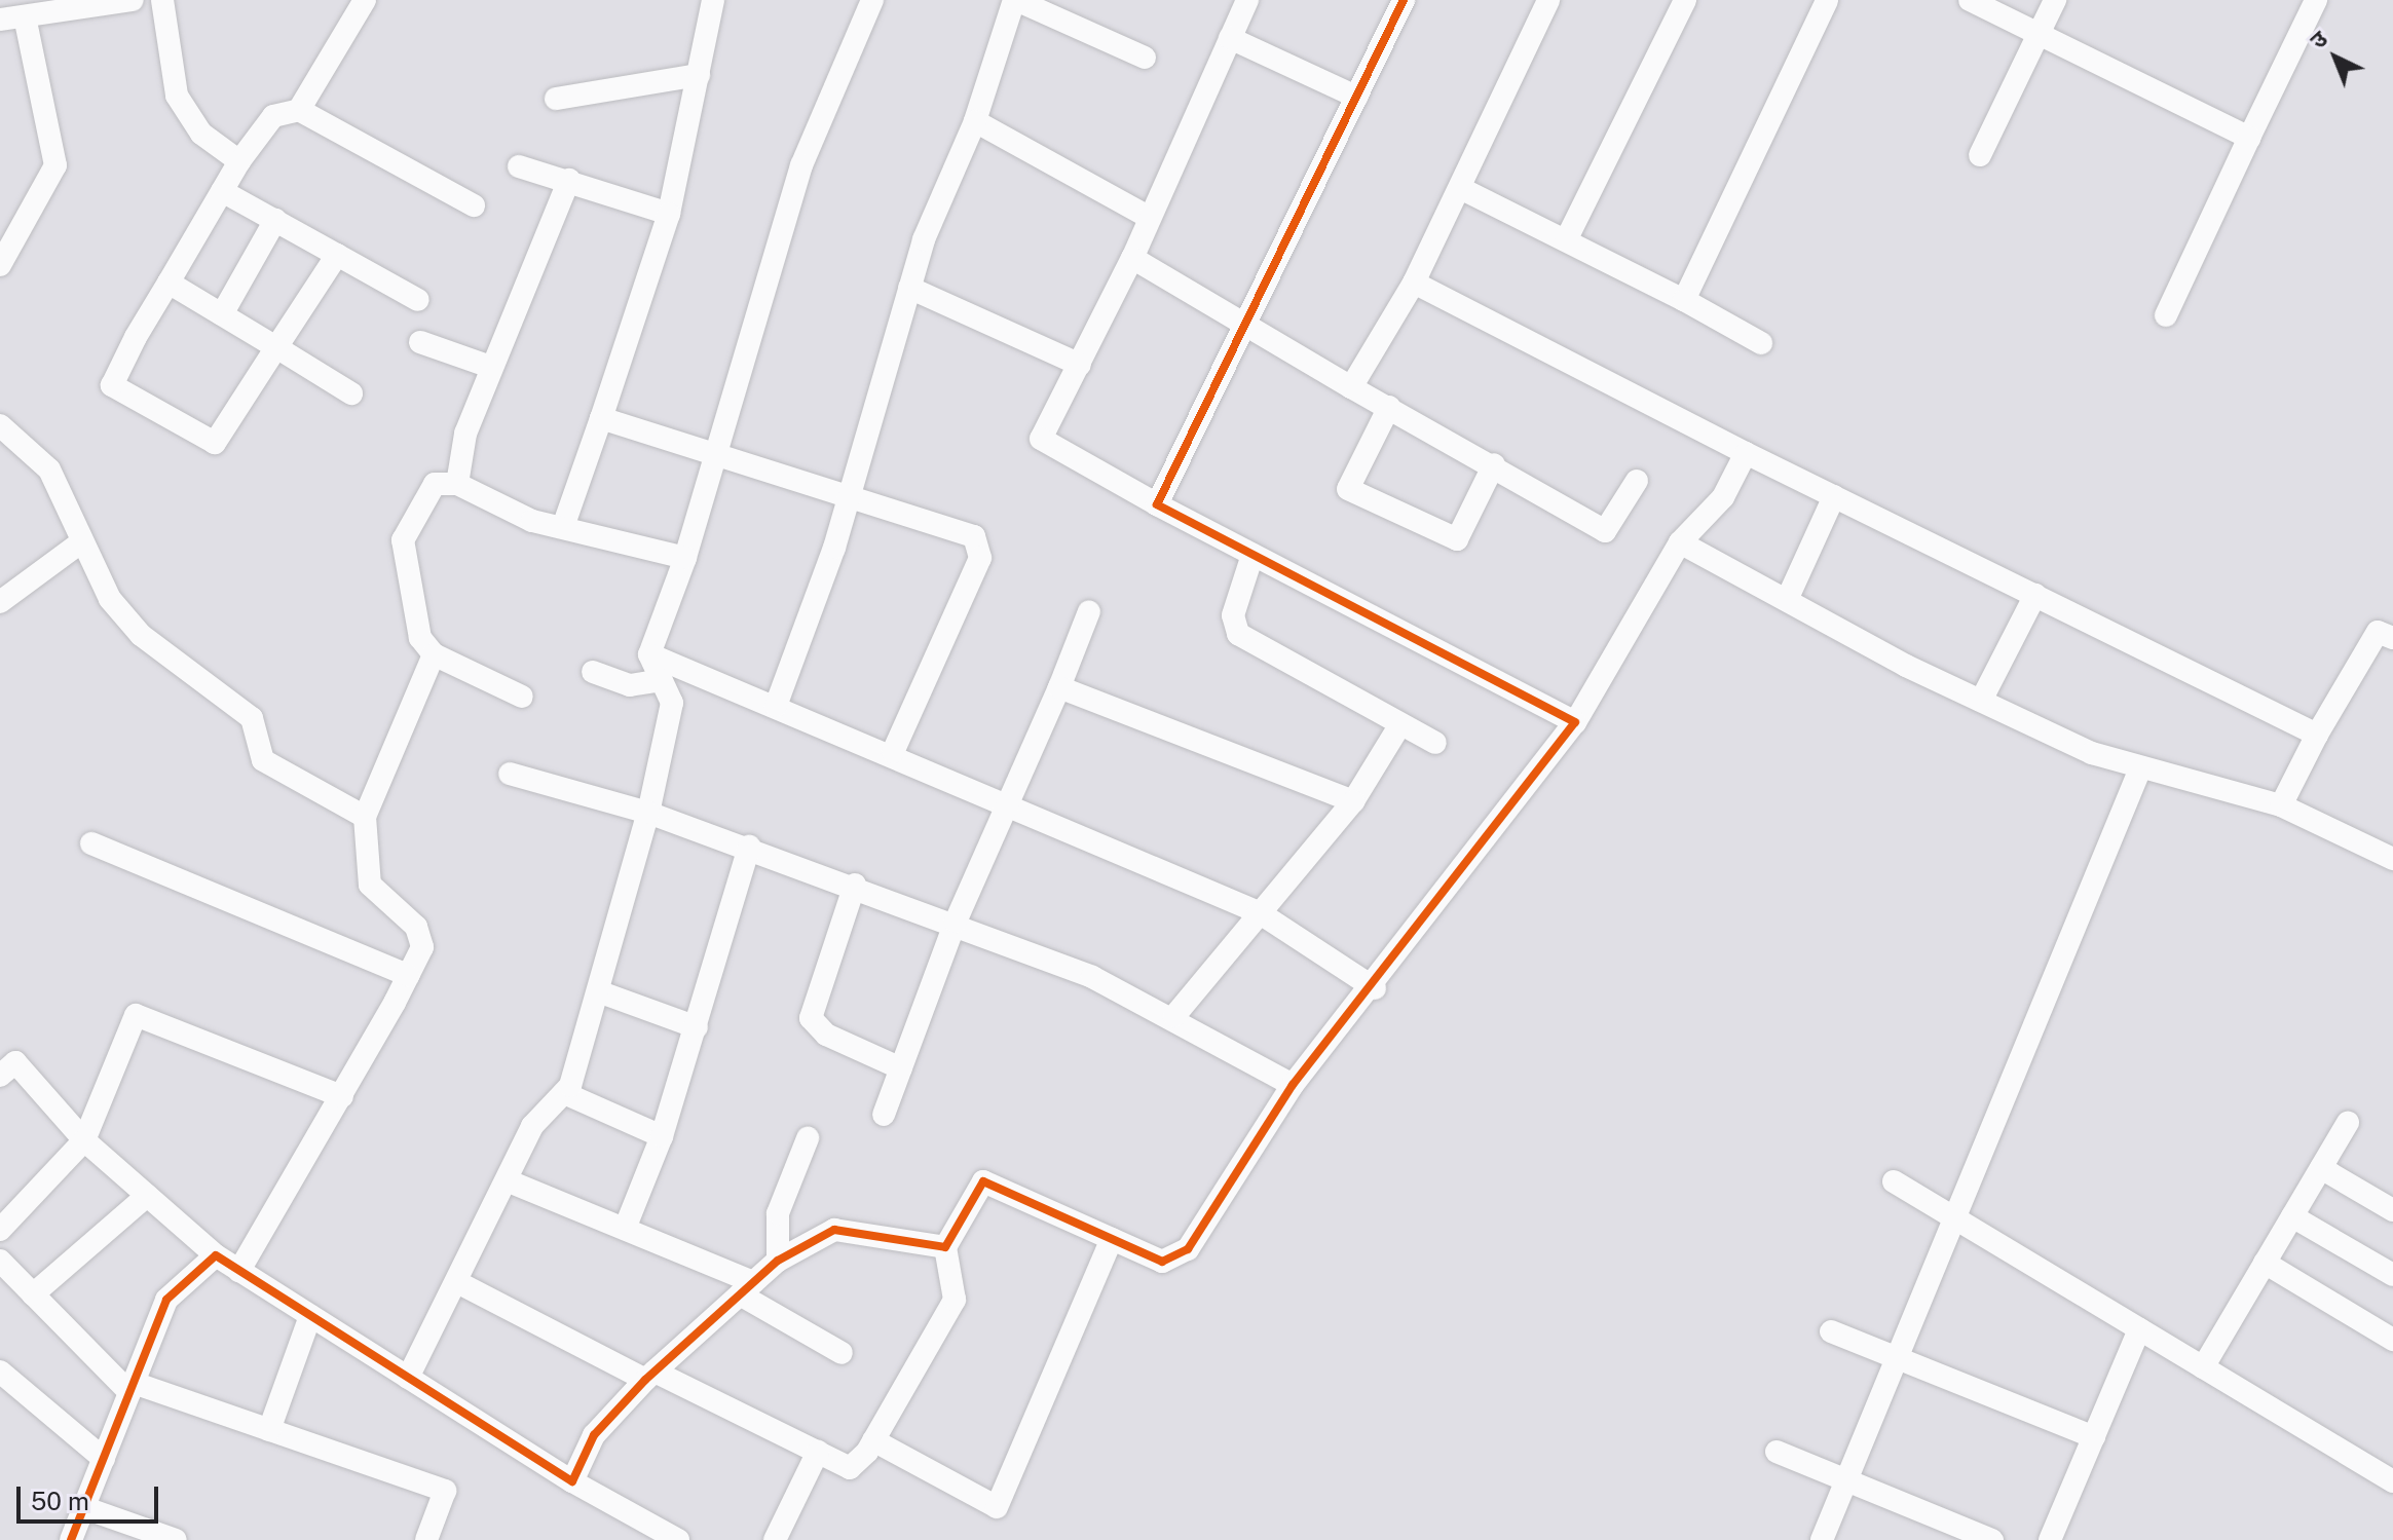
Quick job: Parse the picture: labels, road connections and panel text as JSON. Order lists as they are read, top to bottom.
{
  "scale_bar": "50 m",
  "north": "top left"
}
